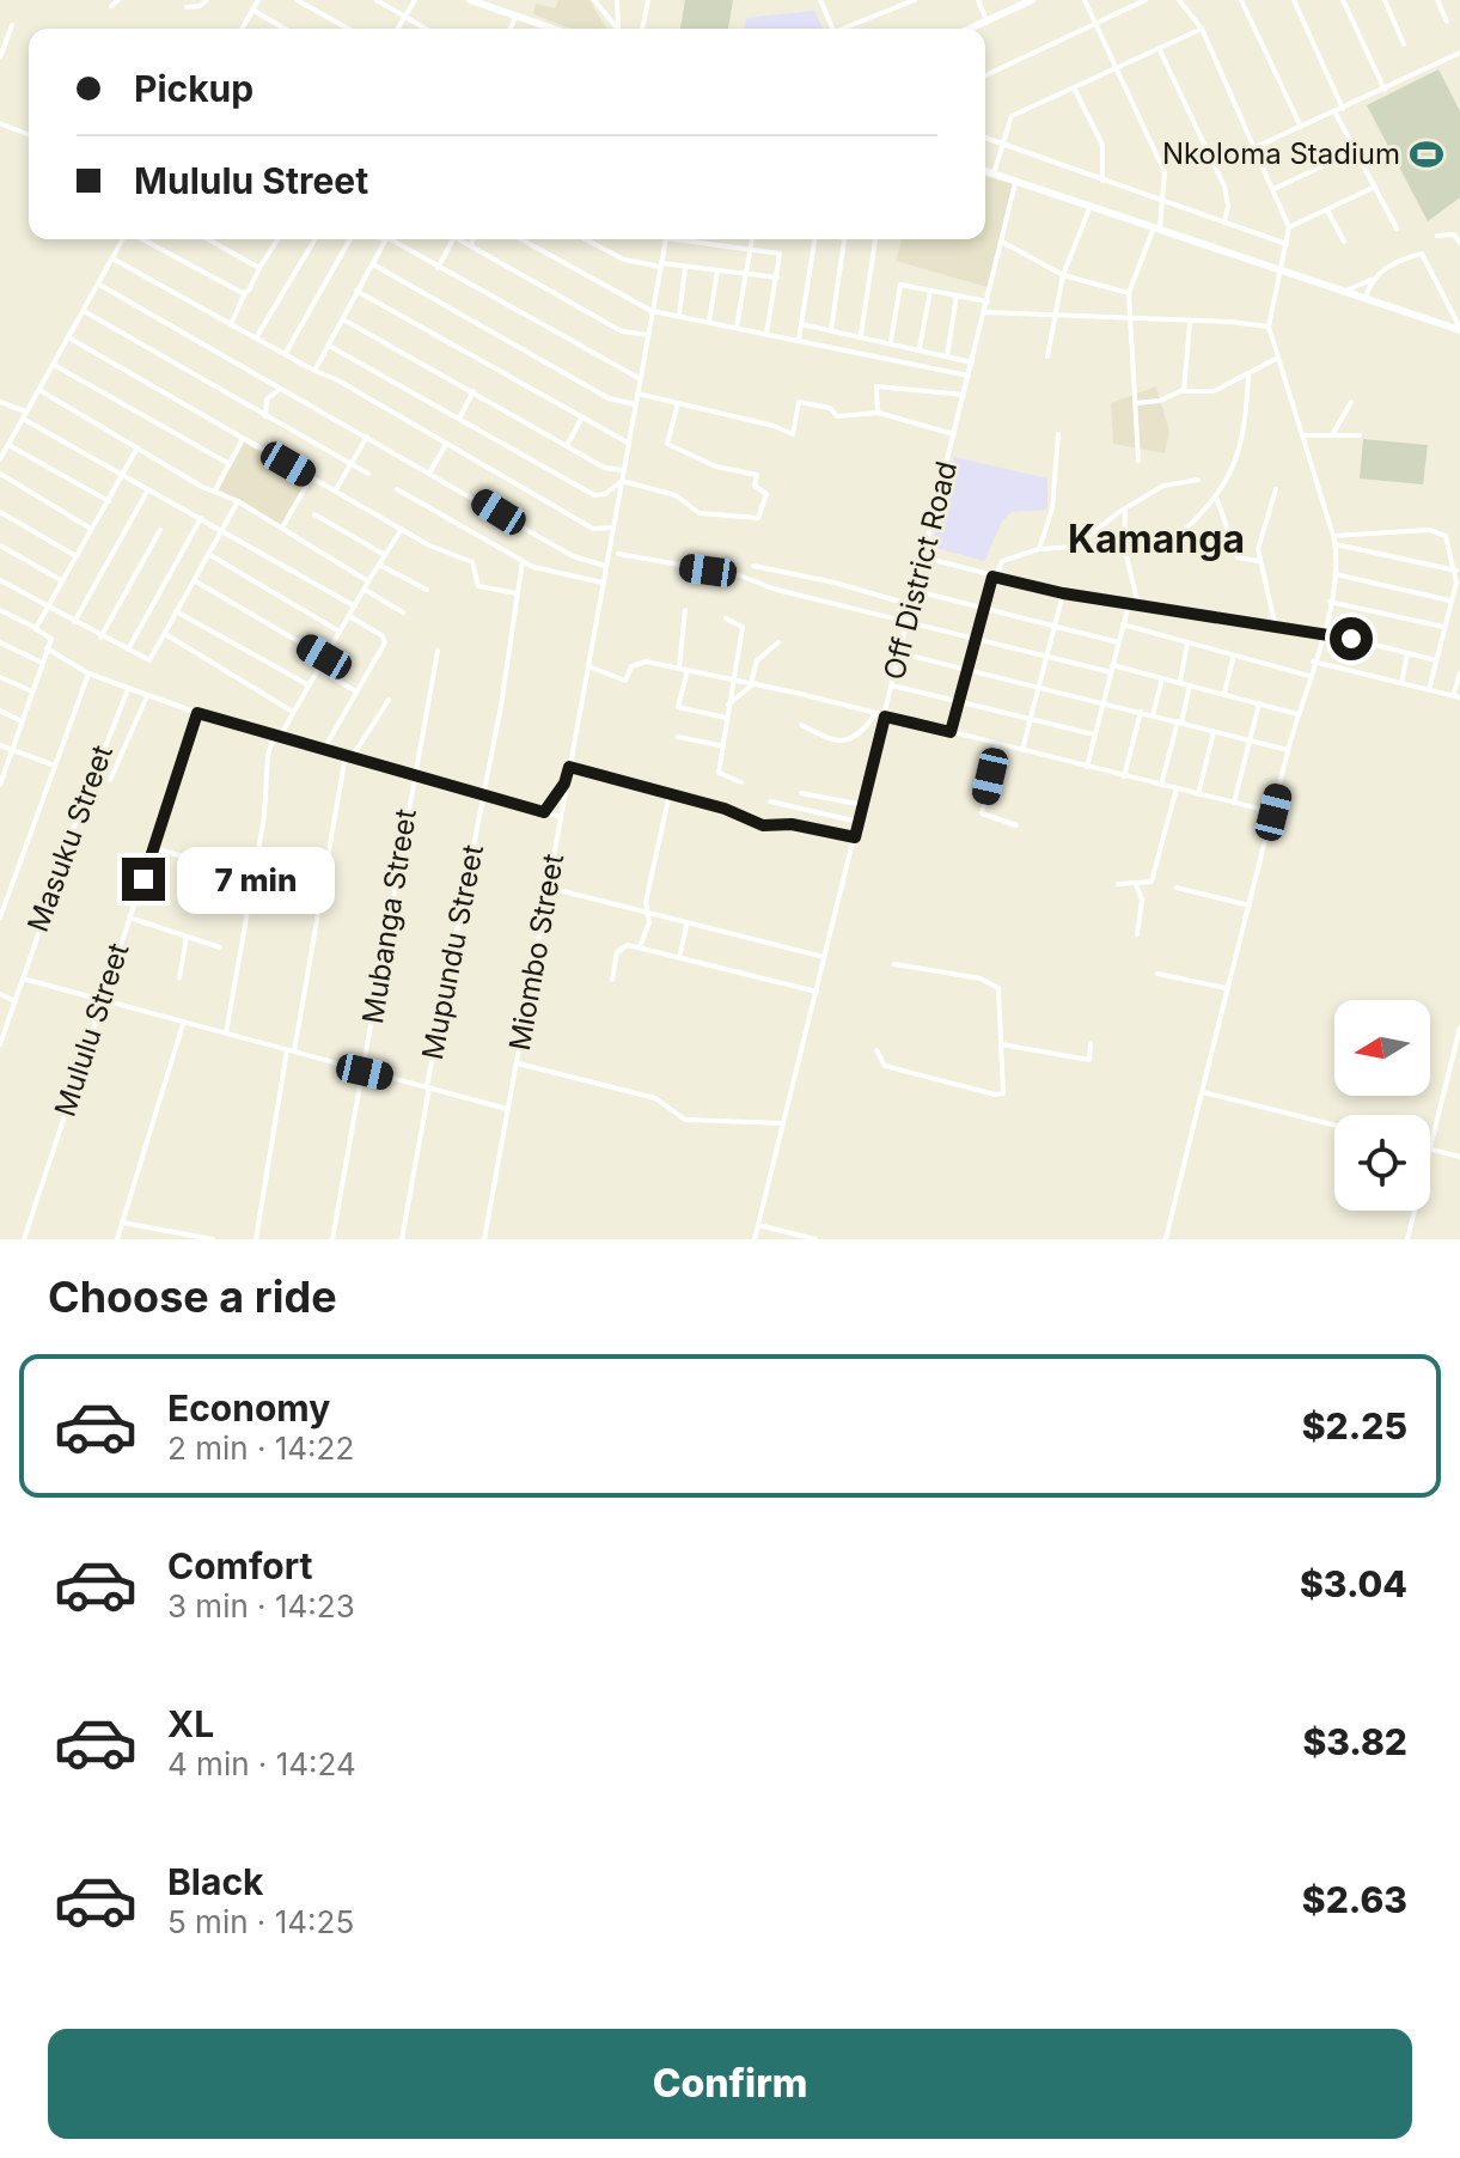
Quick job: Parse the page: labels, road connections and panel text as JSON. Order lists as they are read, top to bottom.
{
  "streets": {
    "street": [
      "Off District Road",
      "Masuku Street",
      "Mubanga Street",
      "Mupundu Street",
      "Miombo Street",
      "Mululu Street"
    ]
  },
  "districts": ["Kamanga"],
  "places": {
    "sports": ["Nkoloma Stadium"]
  },
  "north": "left",
  "page": {
    "banner": ["Pickup", "Mululu Street"],
    "bubble": "7 min",
    "heading": "Choose a ride",
    "list": [
      {
        "name": "Economy",
        "note": "2 min · 14:22",
        "value": "$2.25"
      },
      {
        "name": "Comfort",
        "note": "3 min · 14:23",
        "value": "$3.04"
      },
      {
        "name": "XL",
        "note": "4 min · 14:24",
        "value": "$3.82"
      },
      {
        "name": "Black",
        "note": "5 min · 14:25",
        "value": "$2.63"
      }
    ],
    "buttons": "Confirm"
  }
}
